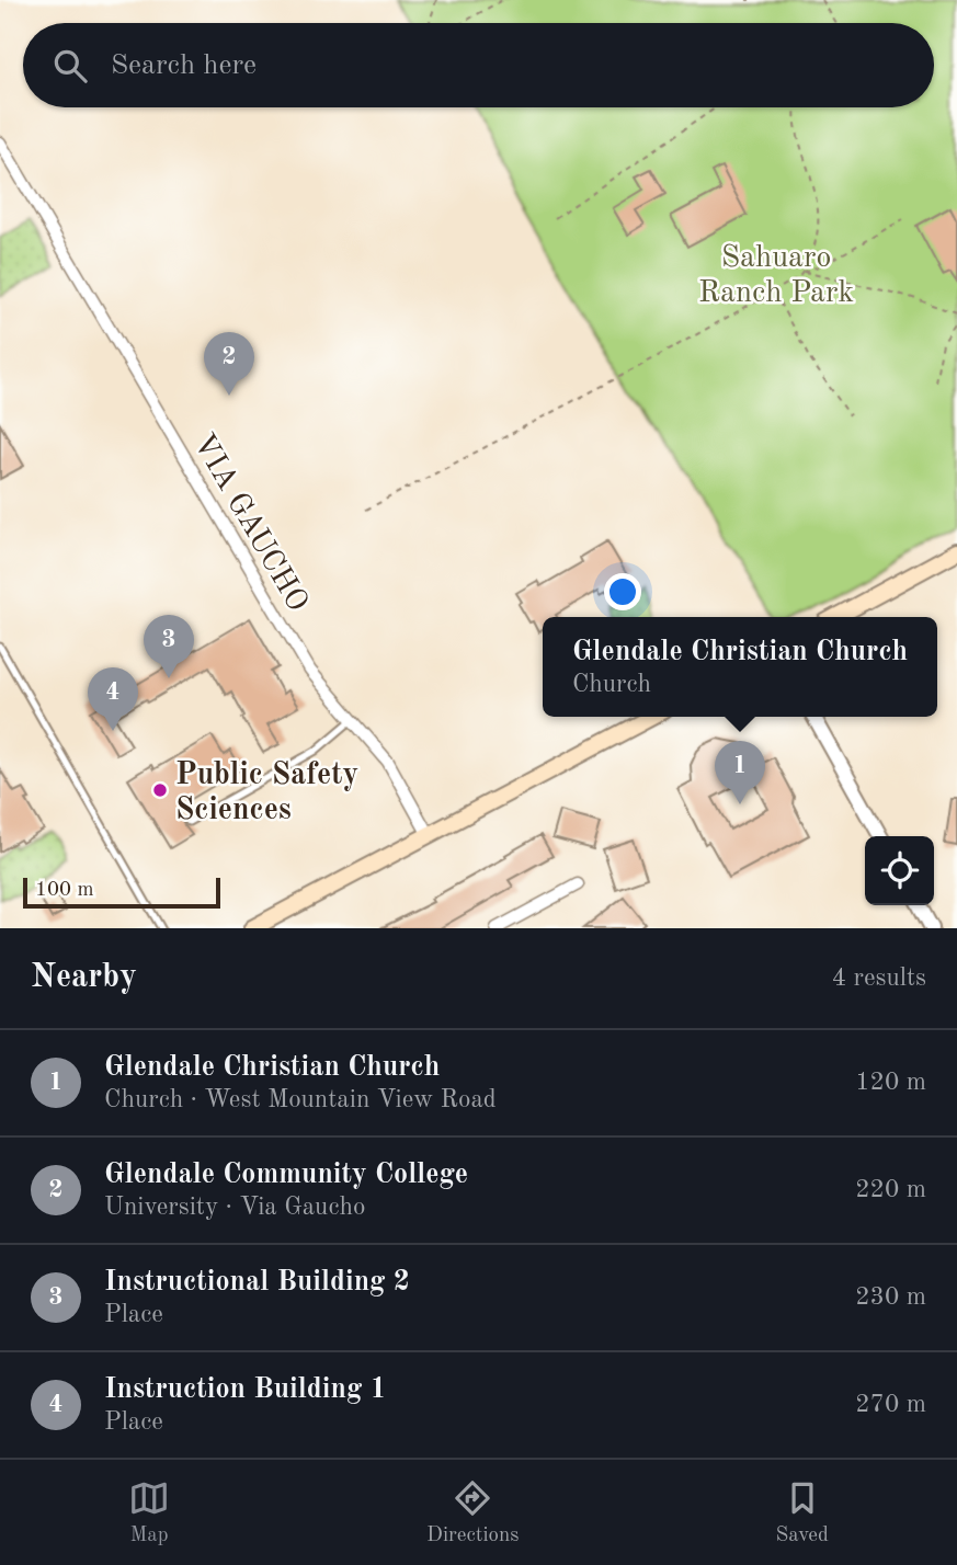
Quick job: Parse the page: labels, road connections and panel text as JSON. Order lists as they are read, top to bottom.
{
  "streets": {
    "street": ["VIA GAUCHO"]
  },
  "parks": ["Sahuaro Ranch Park"],
  "places": ["Public Safety Sciences"],
  "scale_bar": "100 m",
  "page": {
    "search": "Search here",
    "pins": [
      "2",
      "3",
      "4",
      "1"
    ],
    "popup": ["Glendale Christian Church", "Church"],
    "scale": "100 m",
    "heading": ["Nearby", "4 results"],
    "list": [
      {
        "mark": "1",
        "name": "Glendale Christian Church",
        "note": "Church · West Mountain View Road",
        "value": "120 m"
      },
      {
        "mark": "2",
        "name": "Glendale Community College",
        "note": "University · Via Gaucho",
        "value": "220 m"
      },
      {
        "mark": "3",
        "name": "Instructional Building 2",
        "note": "Place",
        "value": "230 m"
      },
      {
        "mark": "4",
        "name": "Instruction Building 1",
        "note": "Place",
        "value": "270 m"
      }
    ],
    "nav": ["Map", "Directions", "Saved"]
  }
}
